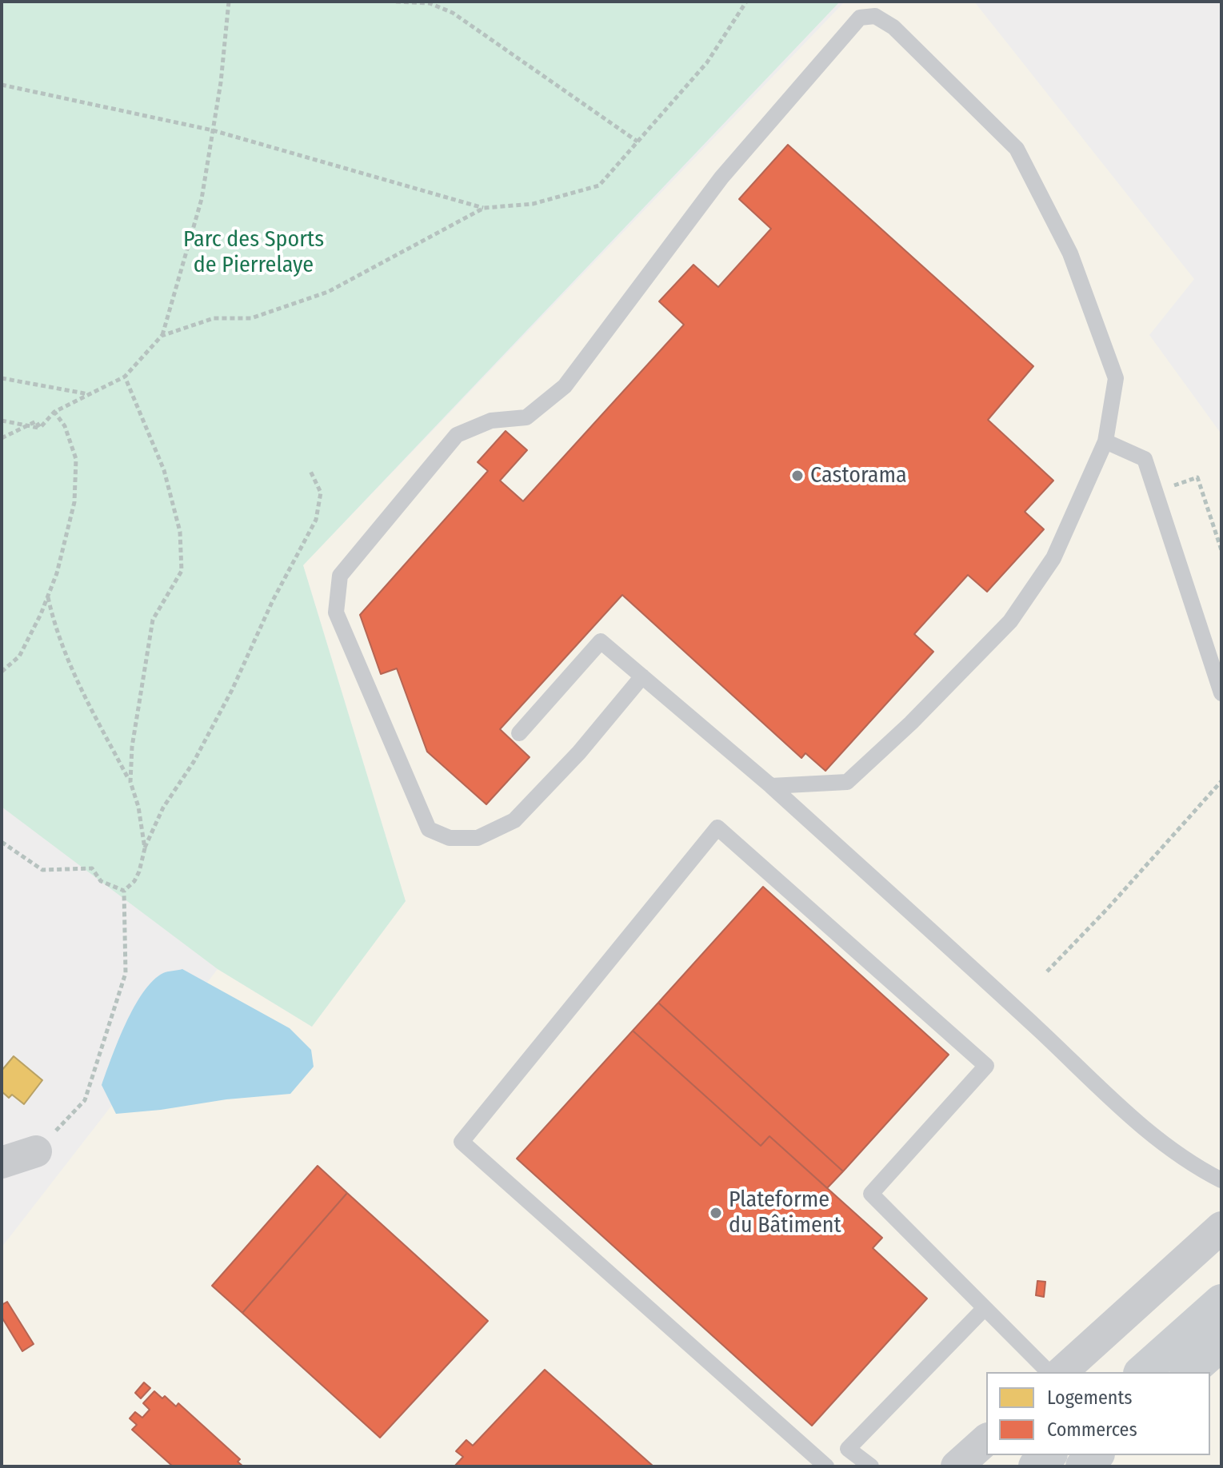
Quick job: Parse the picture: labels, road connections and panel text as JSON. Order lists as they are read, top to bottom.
{
  "parks": ["Parc des Sports de Pierrelaye"],
  "places": ["Castorama", "Plateforme du Bâtiment"],
  "legend": ["Logements", "Commerces"]
}
